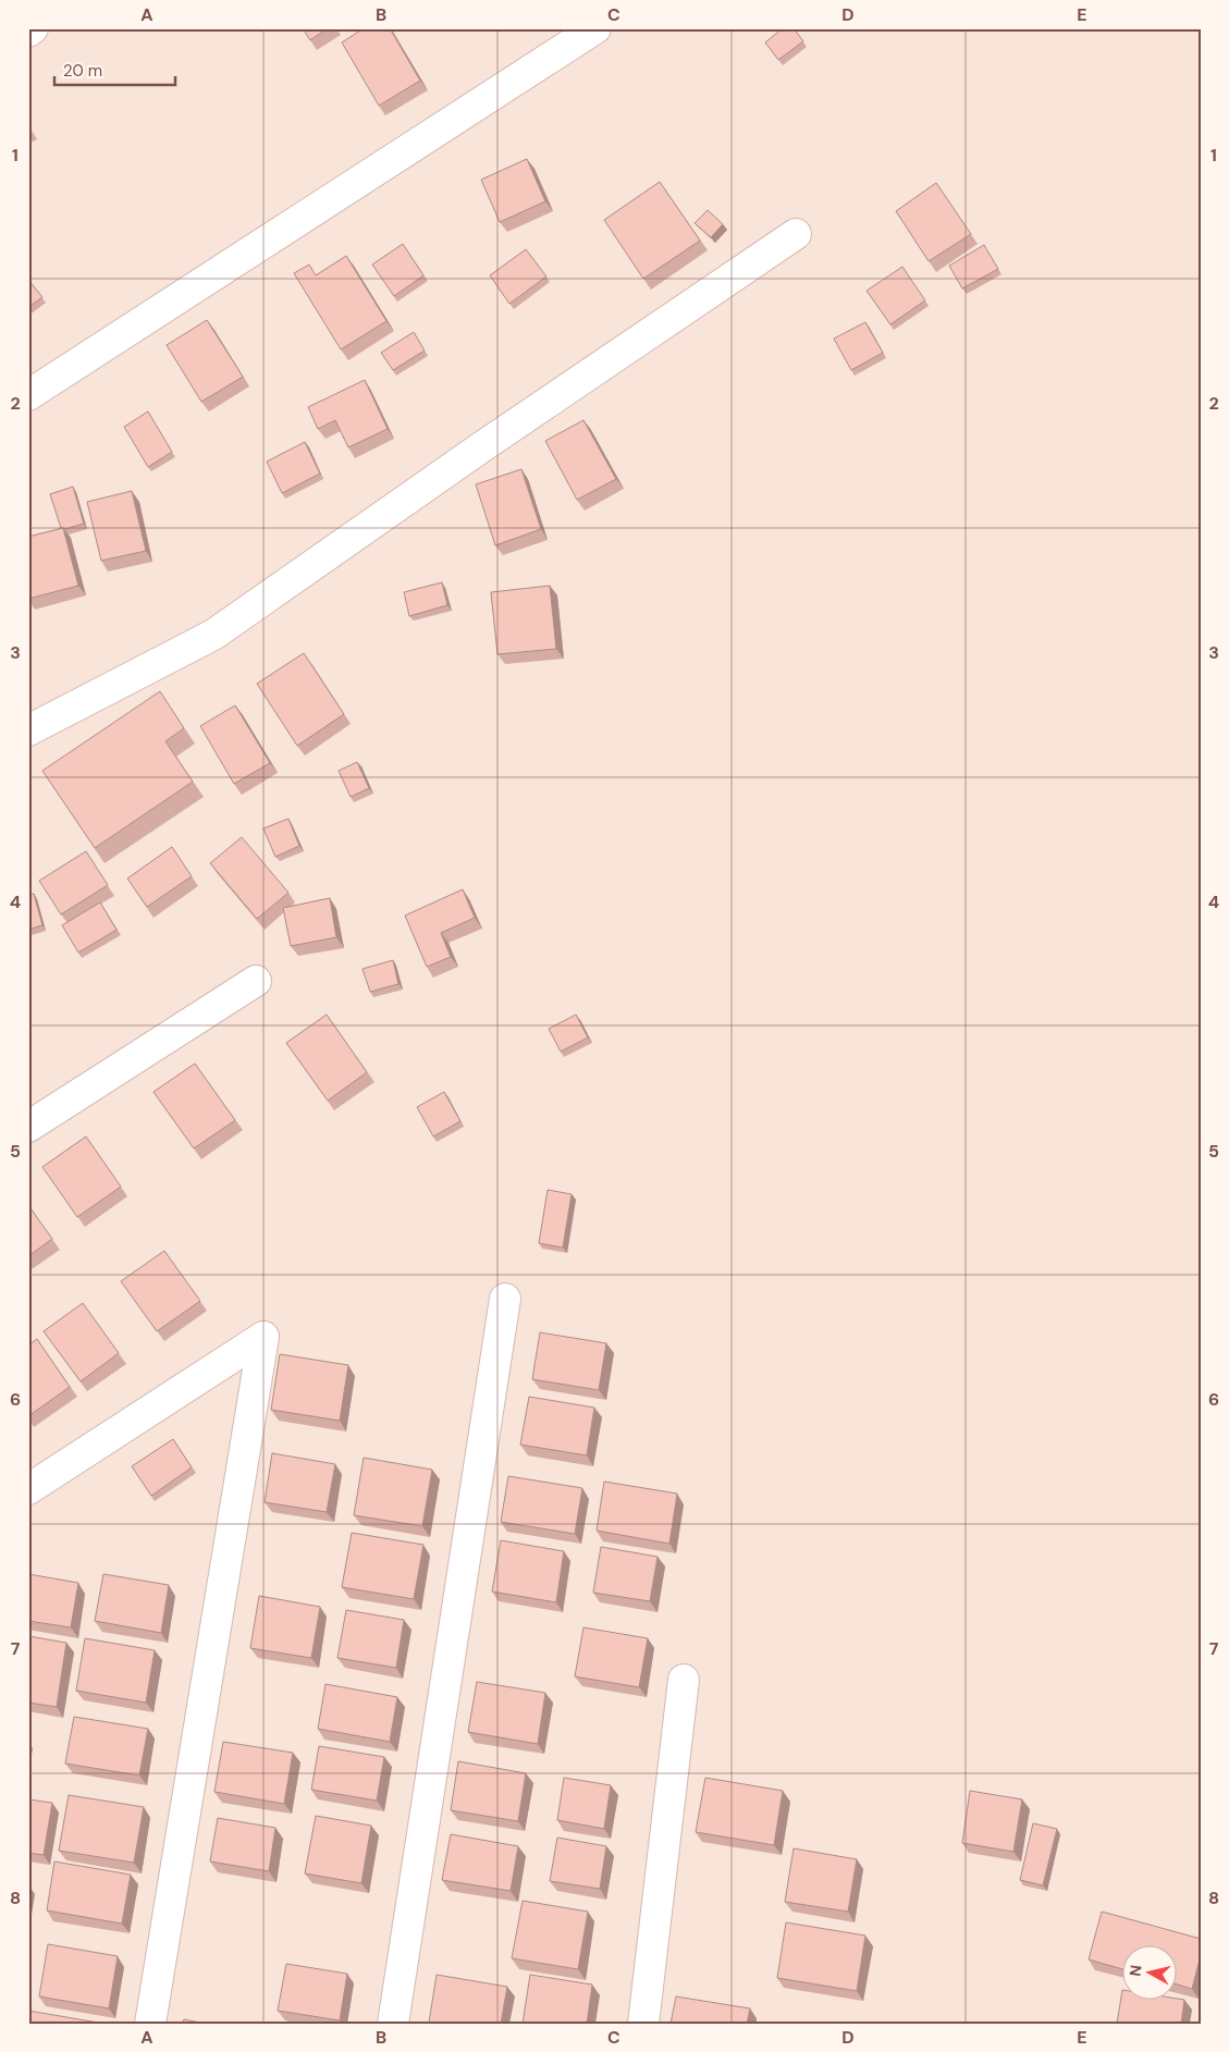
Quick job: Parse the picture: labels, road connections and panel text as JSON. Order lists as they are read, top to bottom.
{
  "scale_bar": "20 m",
  "north": "left",
  "grid": {
    "columns": [
      "A",
      "B",
      "C",
      "D",
      "E"
    ],
    "rows": [
      "1",
      "2",
      "3",
      "4",
      "5",
      "6",
      "7",
      "8"
    ]
  }
}
